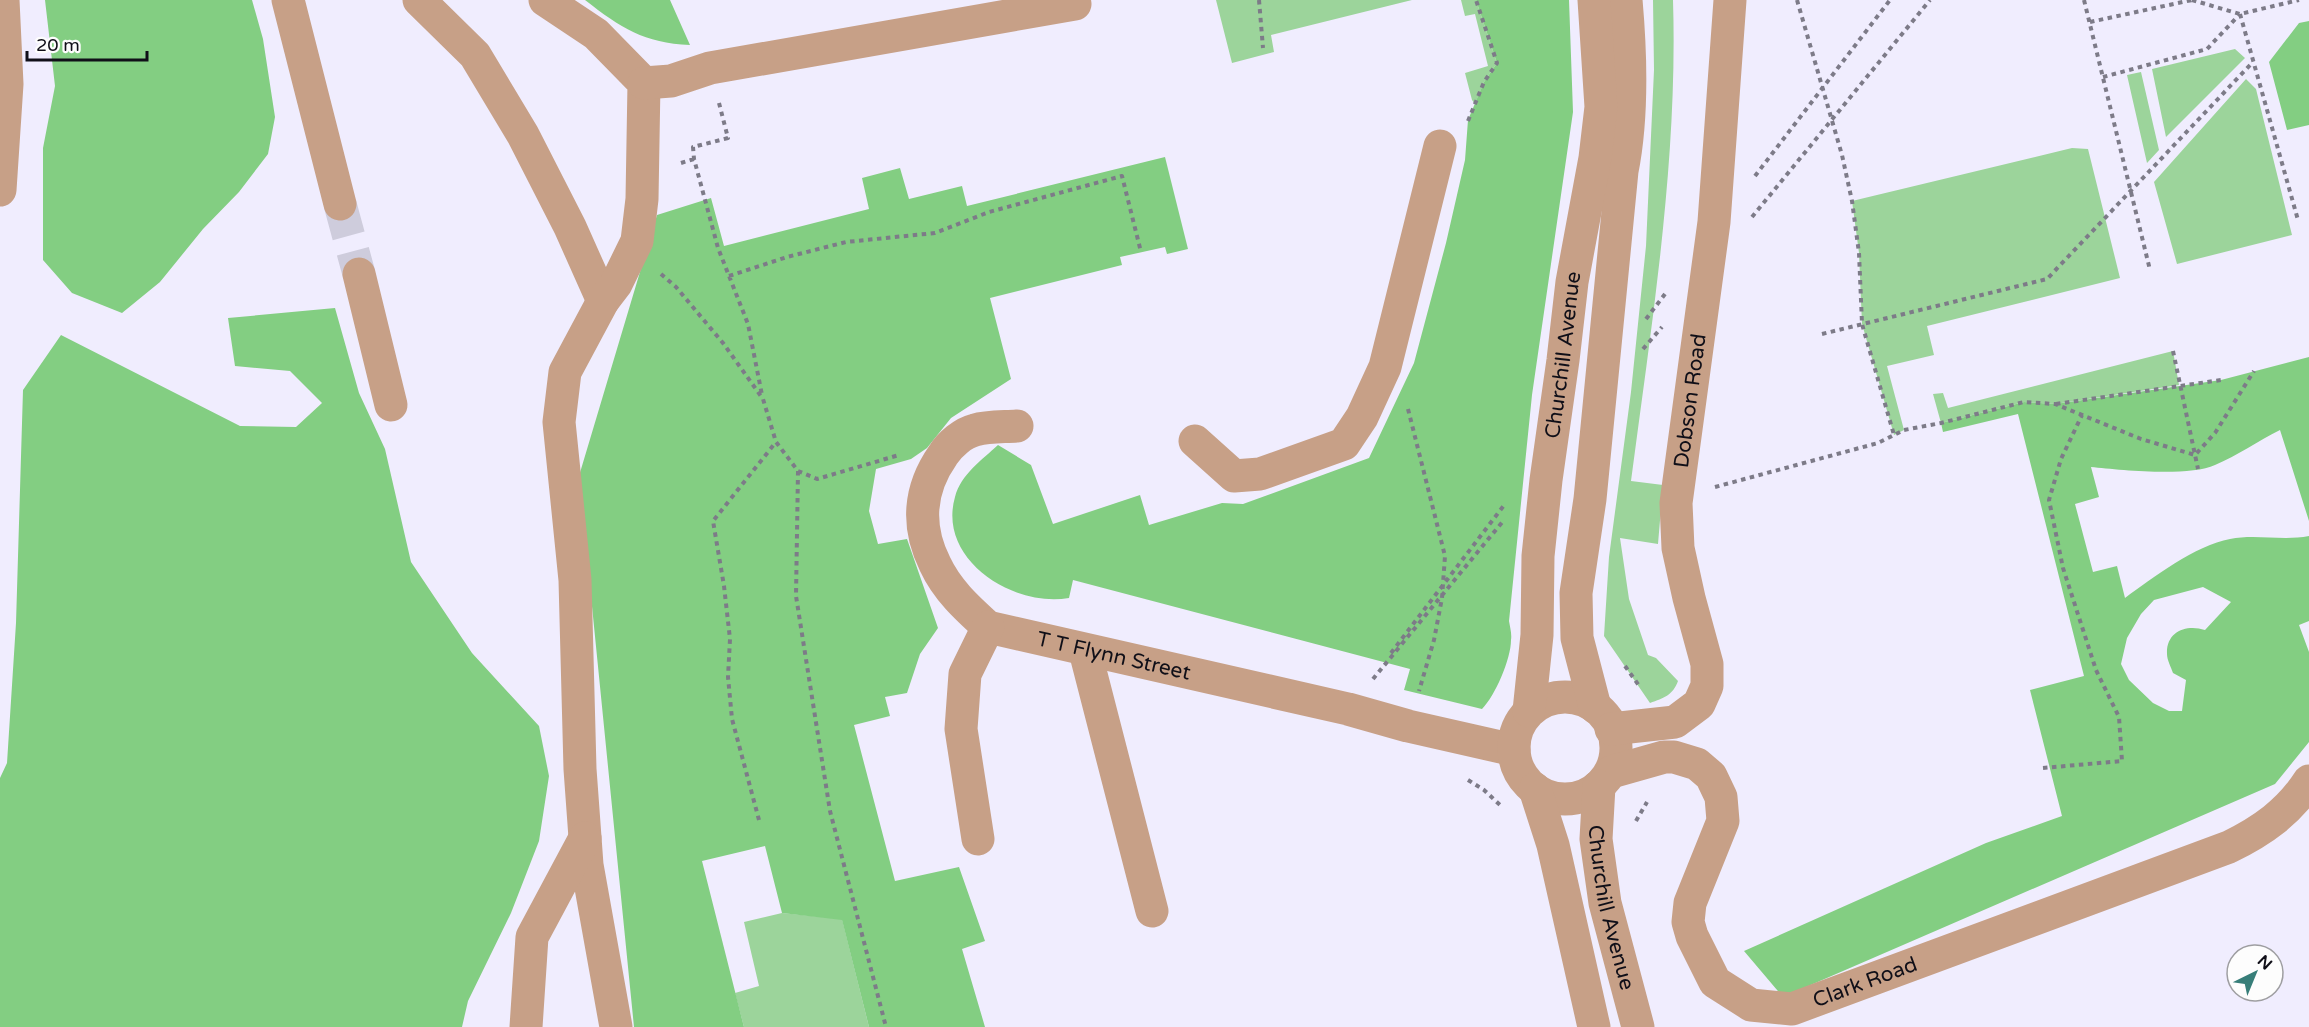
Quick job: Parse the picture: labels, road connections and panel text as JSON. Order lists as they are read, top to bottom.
{
  "streets": {
    "street": [
      "Churchill Avenue",
      "Dobson Road",
      "T T Flynn Street",
      "Clark Road"
    ]
  },
  "crossings": [
    ["Churchill Avenue", "T T Flynn Street"]
  ],
  "scale_bar": "20 m",
  "north": "top right"
}
